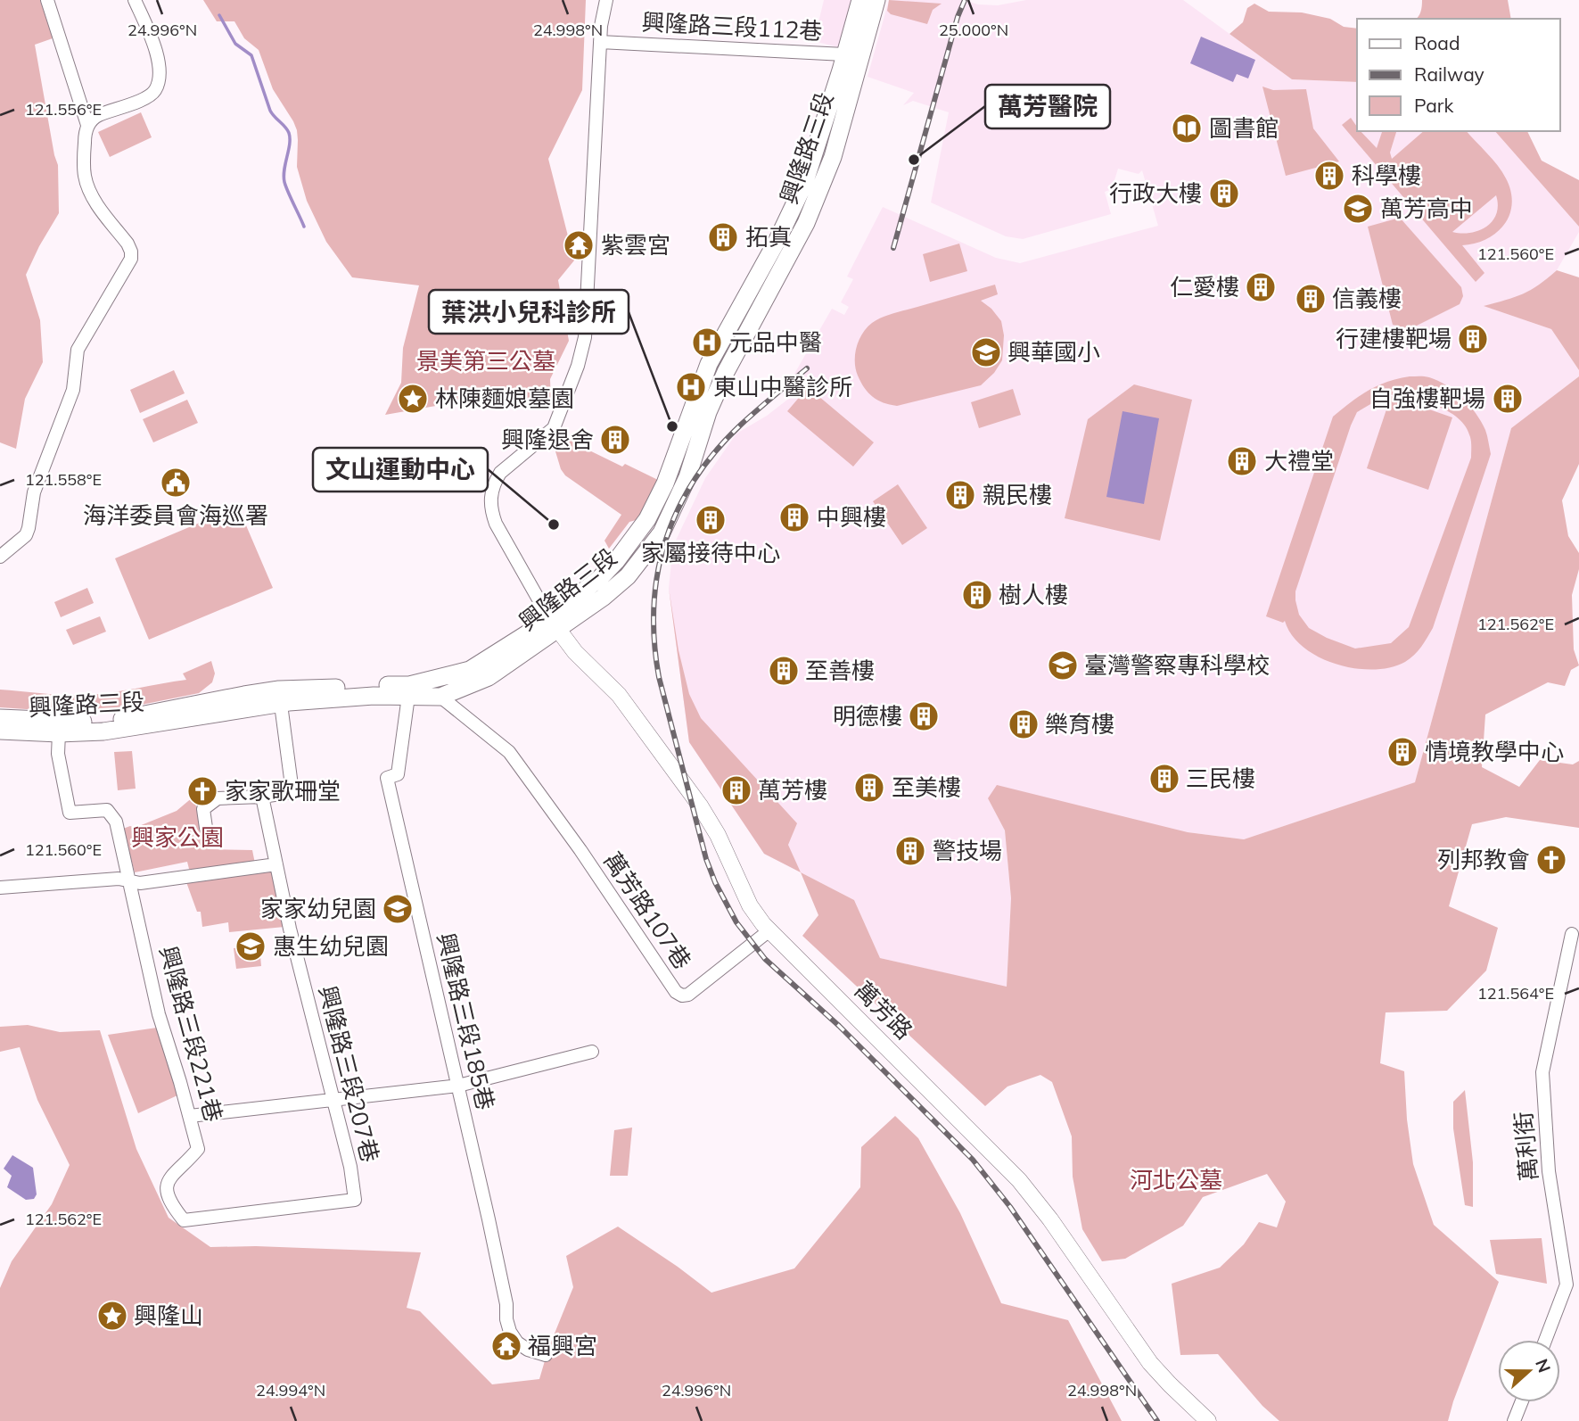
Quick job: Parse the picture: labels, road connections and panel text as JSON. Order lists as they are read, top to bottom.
{
  "streets": {
    "main road": ["興隆路三段"],
    "street": [
      "興隆路三段112巷",
      "萬芳路107巷",
      "萬芳路",
      "興隆路三段185巷",
      "興隆路三段221巷",
      "興隆路三段207巷",
      "萬利街"
    ]
  },
  "crossings": [
    ["興隆路三段112巷", "興隆路三段"],
    ["興隆路三段", "萬芳路107巷"],
    ["興隆路三段", "萬芳路"],
    ["興隆路三段", "興隆路三段185巷"],
    ["興隆路三段", "興隆路三段221巷"],
    ["萬芳路107巷", "萬芳路"],
    ["興隆路三段221巷", "興隆路三段207巷"]
  ],
  "parks": ["景美第三公墓", "興家公園", "河北公墓"],
  "places": {
    "library": ["圖書館"],
    "other": ["萬芳醫院", "葉洪小兒科診所", "文山運動中心"],
    "building": [
      "科學樓",
      "行政大樓",
      "拓真",
      "仁愛樓",
      "信義樓",
      "行建樓靶場",
      "自強樓靶場",
      "興隆退舍",
      "大禮堂",
      "親民樓",
      "中興樓",
      "家屬接待中心",
      "樹人樓",
      "至善樓",
      "明德樓",
      "樂育樓",
      "情境教學中心",
      "三民樓",
      "至美樓",
      "萬芳樓",
      "警技場"
    ],
    "school or university": [
      "萬芳高中",
      "興華國小",
      "臺灣警察專科學校",
      "家家幼兒園",
      "惠生幼兒園"
    ],
    "temple": ["紫雲宮", "福興宮"],
    "hospital": ["元品中醫", "東山中醫診所"],
    "place": ["林陳麵娘墓園", "興隆山"],
    "public building": ["海洋委員會海巡署"],
    "church": ["家家歌珊堂", "列邦教會"]
  },
  "legend": ["Road", "Railway", "Park"],
  "north": "right",
  "coordinates": [
    "24.996°N",
    "24.998°N",
    "25.000°N",
    "121.556°E",
    "121.560°E",
    "121.558°E",
    "121.562°E",
    "121.564°E",
    "24.994°N"
  ]
}
